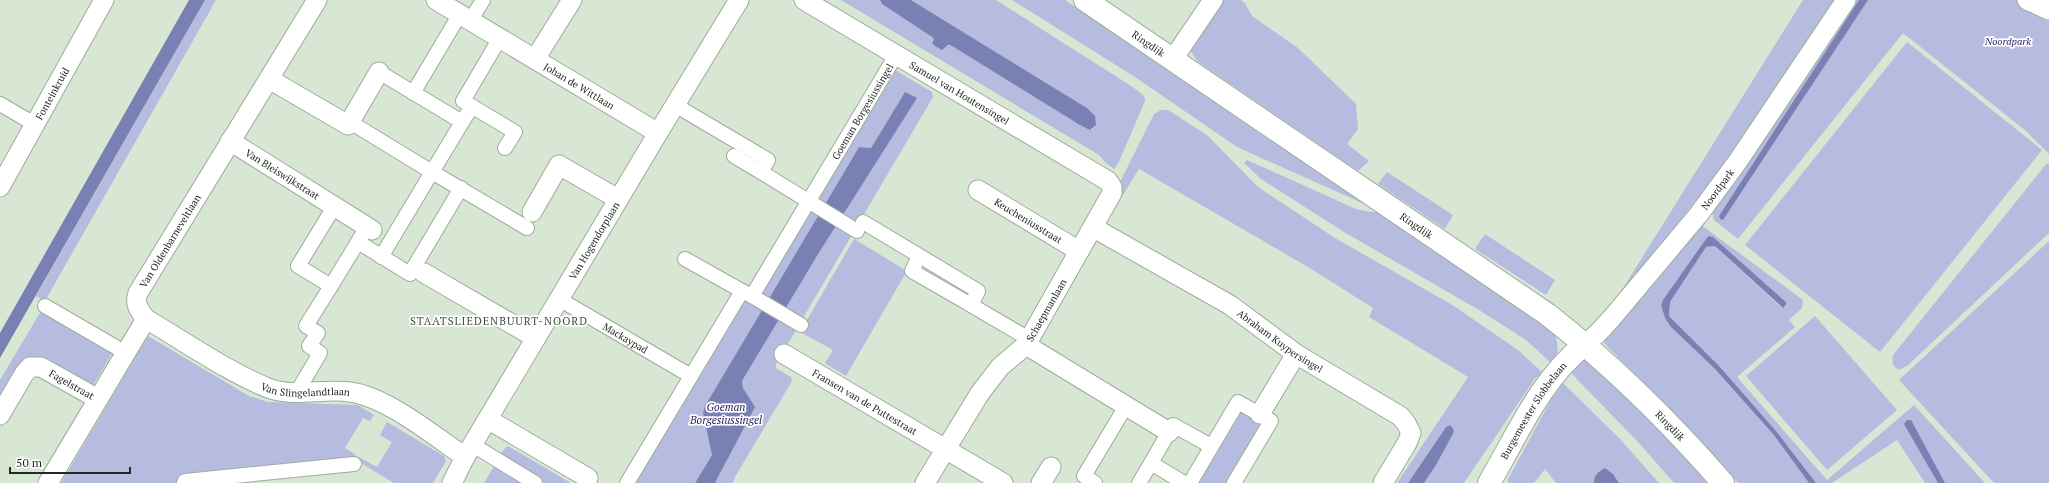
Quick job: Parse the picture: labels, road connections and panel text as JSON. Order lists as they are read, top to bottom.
{
  "streets": {
    "main road": ["Ringdijk", "Burgemeester Slobbelaan"],
    "street": [
      "Johan de Wittlaan",
      "Samuel van Houtensingel",
      "Fonteinkruid",
      "Goeman Borgesiussingel",
      "Van Bleiswijkstraat",
      "Noordpark",
      "Keucheniusstraat",
      "Van Oldenbarneveltlaan",
      "Van Hogendorplaan",
      "Schaepmanlaan",
      "Mackaypad",
      "Abraham Kuypersingel",
      "Fagelstraat",
      "Van Slingelandtlaan",
      "Fransen van de Puttestraat"
    ]
  },
  "crossings": [
    ["Ringdijk", "Noordpark"],
    ["Ringdijk", "Burgemeester Slobbelaan"],
    ["Johan de Wittlaan", "Van Hogendorplaan"],
    ["Samuel van Houtensingel", "Goeman Borgesiussingel"],
    ["Samuel van Houtensingel", "Schaepmanlaan"],
    ["Goeman Borgesiussingel", "Mackaypad"],
    ["Van Bleiswijkstraat", "Van Oldenbarneveltlaan"],
    ["Noordpark", "Burgemeester Slobbelaan"],
    ["Keucheniusstraat", "Schaepmanlaan"],
    ["Van Oldenbarneveltlaan", "Van Slingelandtlaan"],
    ["Van Hogendorplaan", "Mackaypad"],
    ["Van Hogendorplaan", "Van Slingelandtlaan"],
    ["Schaepmanlaan", "Abraham Kuypersingel"],
    ["Schaepmanlaan", "Fransen van de Puttestraat"]
  ],
  "districts": ["STAATSLIEDENBUURT-NOORD"],
  "water": ["Goeman Borgesiussingel"],
  "parks": ["Noordpark"],
  "scale_bar": "50 m"
}
